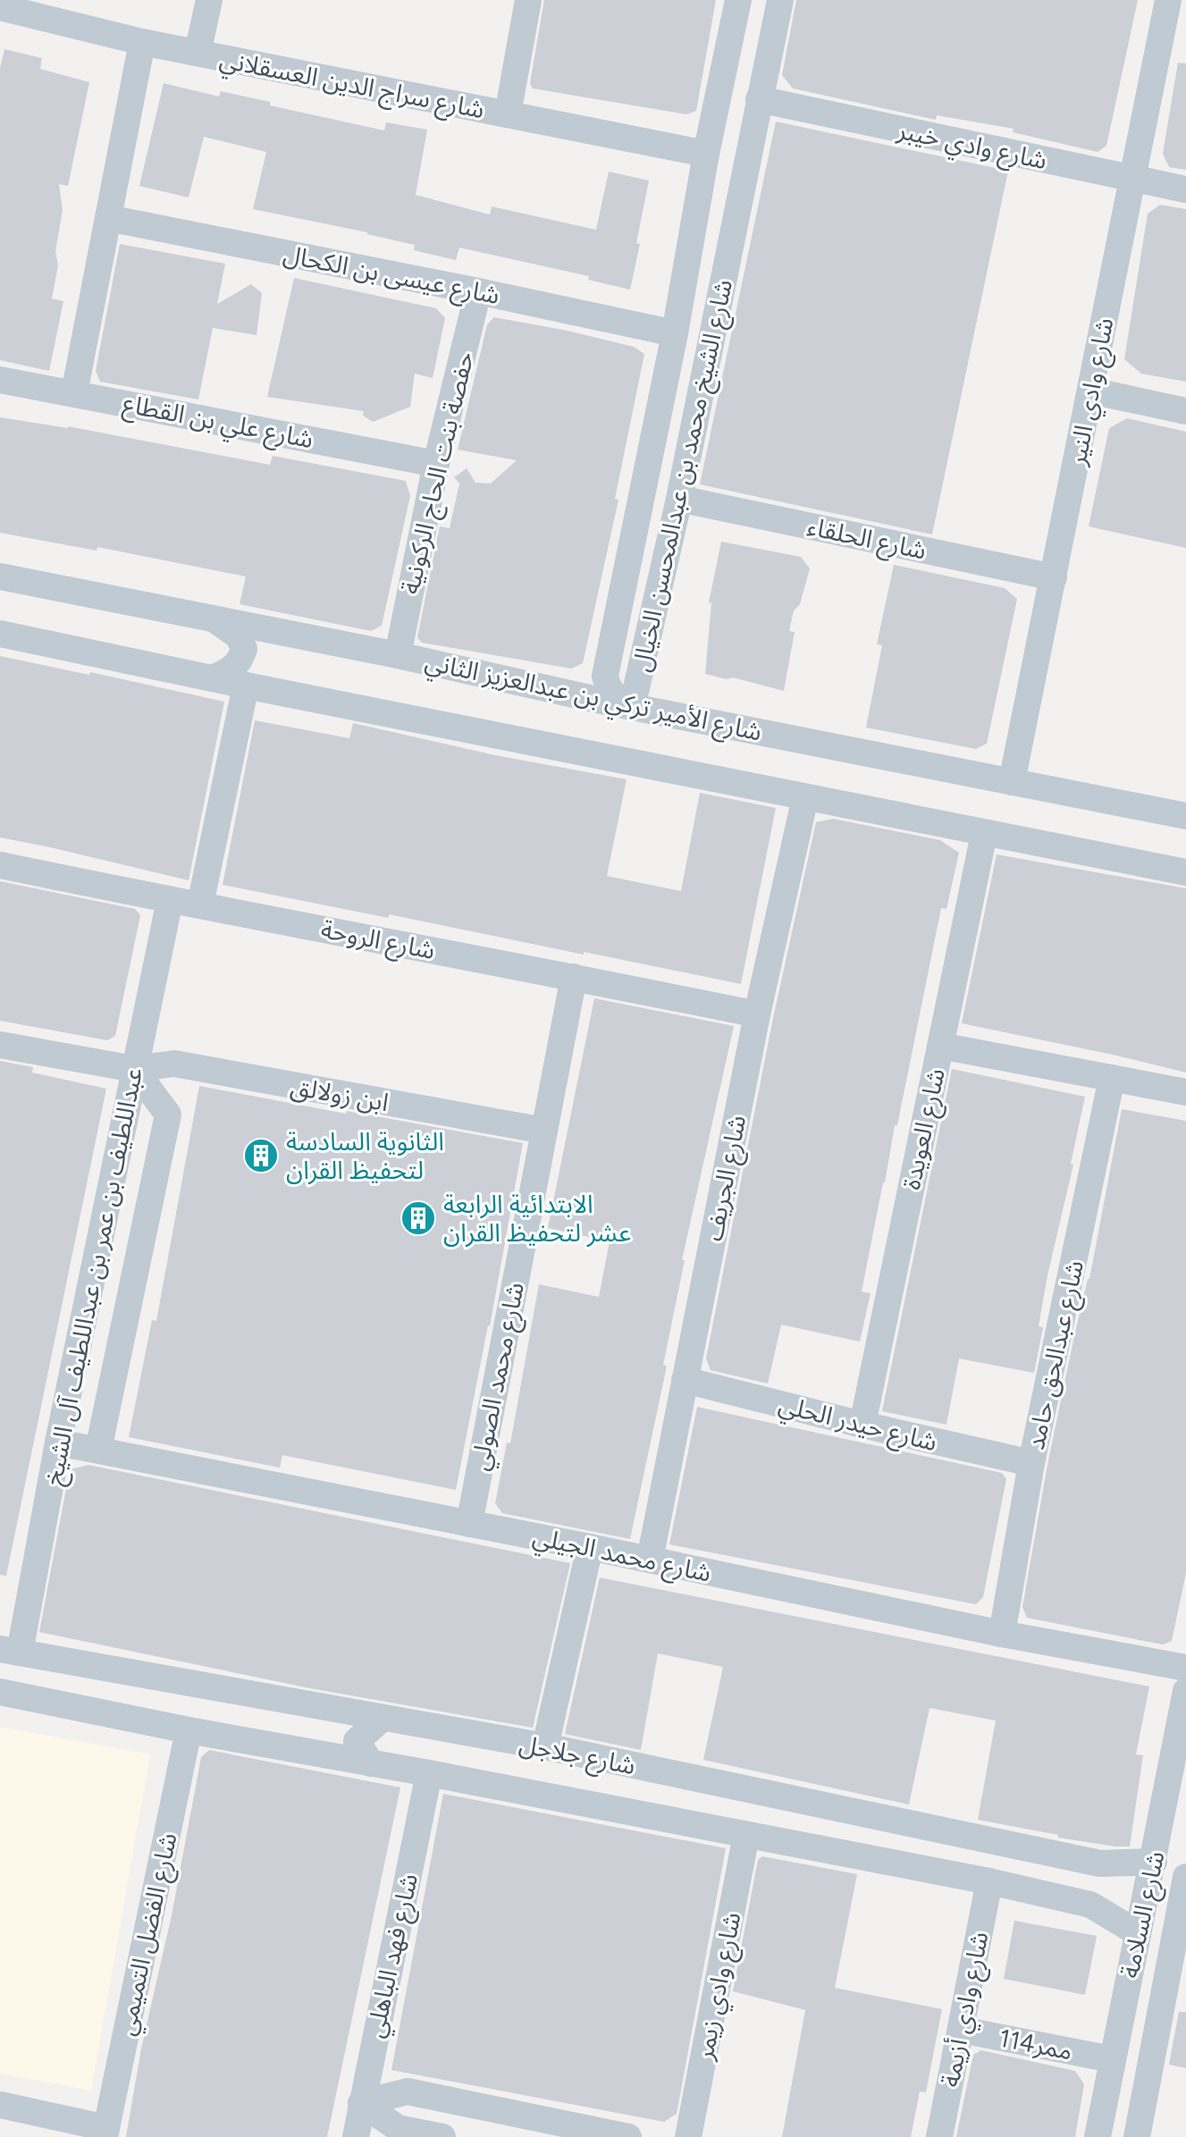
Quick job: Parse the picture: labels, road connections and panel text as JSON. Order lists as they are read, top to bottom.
{
  "streets": {
    "street": [
      "شارع سراج الدين العسقلاني",
      "شارع وادي خيبر",
      "شارع عيسى بن الكحال",
      "شارع وادي النير",
      "شارع علي بن القطاع",
      "حفصة بنت الحاج الركونية",
      "شارع الشيخ محمد بن عبدالمحسن الخيال",
      "شارع الحلقاء",
      "شارع الأمير تركي بن عبدالعزيز الثاني",
      "شارع الروحة",
      "ابن زولالق",
      "شارع العويدة",
      "شارع الجريف",
      "عبداللطيف بن عمر بن عبداللطيف آل الشيخ",
      "شارع عبدالحق حامد",
      "شارع محمد الصولي",
      "شارع حيدر الحلي",
      "شارع محمد الجيلي",
      "شارع جلاجل",
      "شارع السلامة",
      "شارع الفضل التميمي",
      "شارع فهد الباهلي",
      "شارع وادي زيمر",
      "شارع وادي أزيمة",
      "ممر114"
    ]
  },
  "crossings": [
    ["شارع سراج الدين العسقلاني", "شارع الشيخ محمد بن عبدالمحسن الخيال"],
    ["شارع وادي خيبر", "شارع وادي النير"],
    ["شارع وادي خيبر", "شارع الشيخ محمد بن عبدالمحسن الخيال"],
    ["شارع عيسى بن الكحال", "حفصة بنت الحاج الركونية"],
    ["شارع عيسى بن الكحال", "شارع الشيخ محمد بن عبدالمحسن الخيال"],
    ["شارع وادي النير", "شارع الحلقاء"],
    ["شارع وادي النير", "شارع الأمير تركي بن عبدالعزيز الثاني"],
    ["شارع علي بن القطاع", "حفصة بنت الحاج الركونية"],
    ["حفصة بنت الحاج الركونية", "شارع الأمير تركي بن عبدالعزيز الثاني"],
    ["شارع الشيخ محمد بن عبدالمحسن الخيال", "شارع الحلقاء"],
    ["شارع الروحة", "شارع الجريف"],
    ["شارع الروحة", "عبداللطيف بن عمر بن عبداللطيف آل الشيخ"],
    ["شارع الروحة", "شارع محمد الصولي"],
    ["ابن زولالق", "عبداللطيف بن عمر بن عبداللطيف آل الشيخ"],
    ["ابن زولالق", "شارع محمد الصولي"],
    ["شارع العويدة", "شارع حيدر الحلي"],
    ["شارع الجريف", "شارع حيدر الحلي"],
    ["شارع الجريف", "شارع محمد الجيلي"],
    ["عبداللطيف بن عمر بن عبداللطيف آل الشيخ", "شارع محمد الجيلي"],
    ["عبداللطيف بن عمر بن عبداللطيف آل الشيخ", "شارع جلاجل"],
    ["شارع عبدالحق حامد", "شارع حيدر الحلي"],
    ["شارع عبدالحق حامد", "شارع محمد الجيلي"],
    ["شارع محمد الصولي", "شارع محمد الجيلي"],
    ["شارع جلاجل", "شارع السلامة"],
    ["شارع جلاجل", "شارع الفضل التميمي"],
    ["شارع جلاجل", "شارع فهد الباهلي"],
    ["شارع جلاجل", "شارع وادي زيمر"],
    ["شارع جلاجل", "شارع وادي أزيمة"],
    ["شارع السلامة", "ممر114"],
    ["شارع وادي أزيمة", "ممر114"]
  ],
  "places": {
    "building": ["الثانوية السادسة لتحفيظ القران", "الابتدائية الرابعة عشر لتحفيظ القران"]
  }
}
